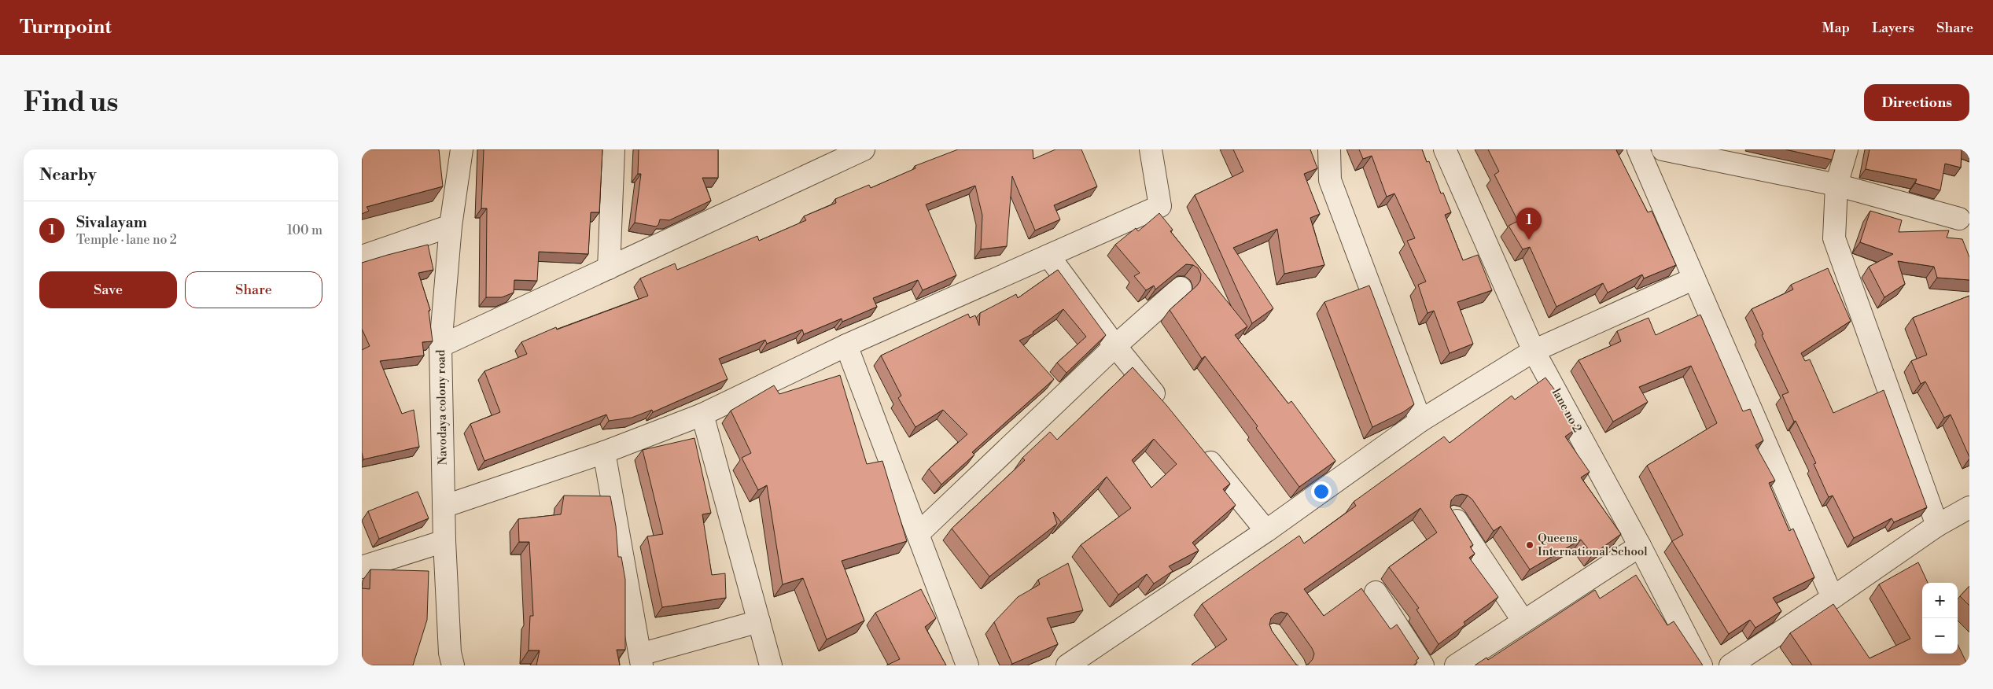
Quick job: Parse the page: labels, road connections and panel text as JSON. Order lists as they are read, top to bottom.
{
  "streets": {
    "street": ["Navodaya colony road", "lane no 2"]
  },
  "places": ["Queens International School"],
  "page": {
    "header": "Turnpoint",
    "nav": ["Map", "Layers", "Share"],
    "buttons": [
      "Directions",
      ["Save", "Share"]
    ],
    "title": "Find us",
    "heading": "Nearby",
    "list": [
      {
        "mark": "1",
        "name": "Sivalayam",
        "note": "Temple · lane no 2",
        "value": "100 m"
      }
    ],
    "pins": "1",
    "map_buttons": ["+", "−"]
  }
}
